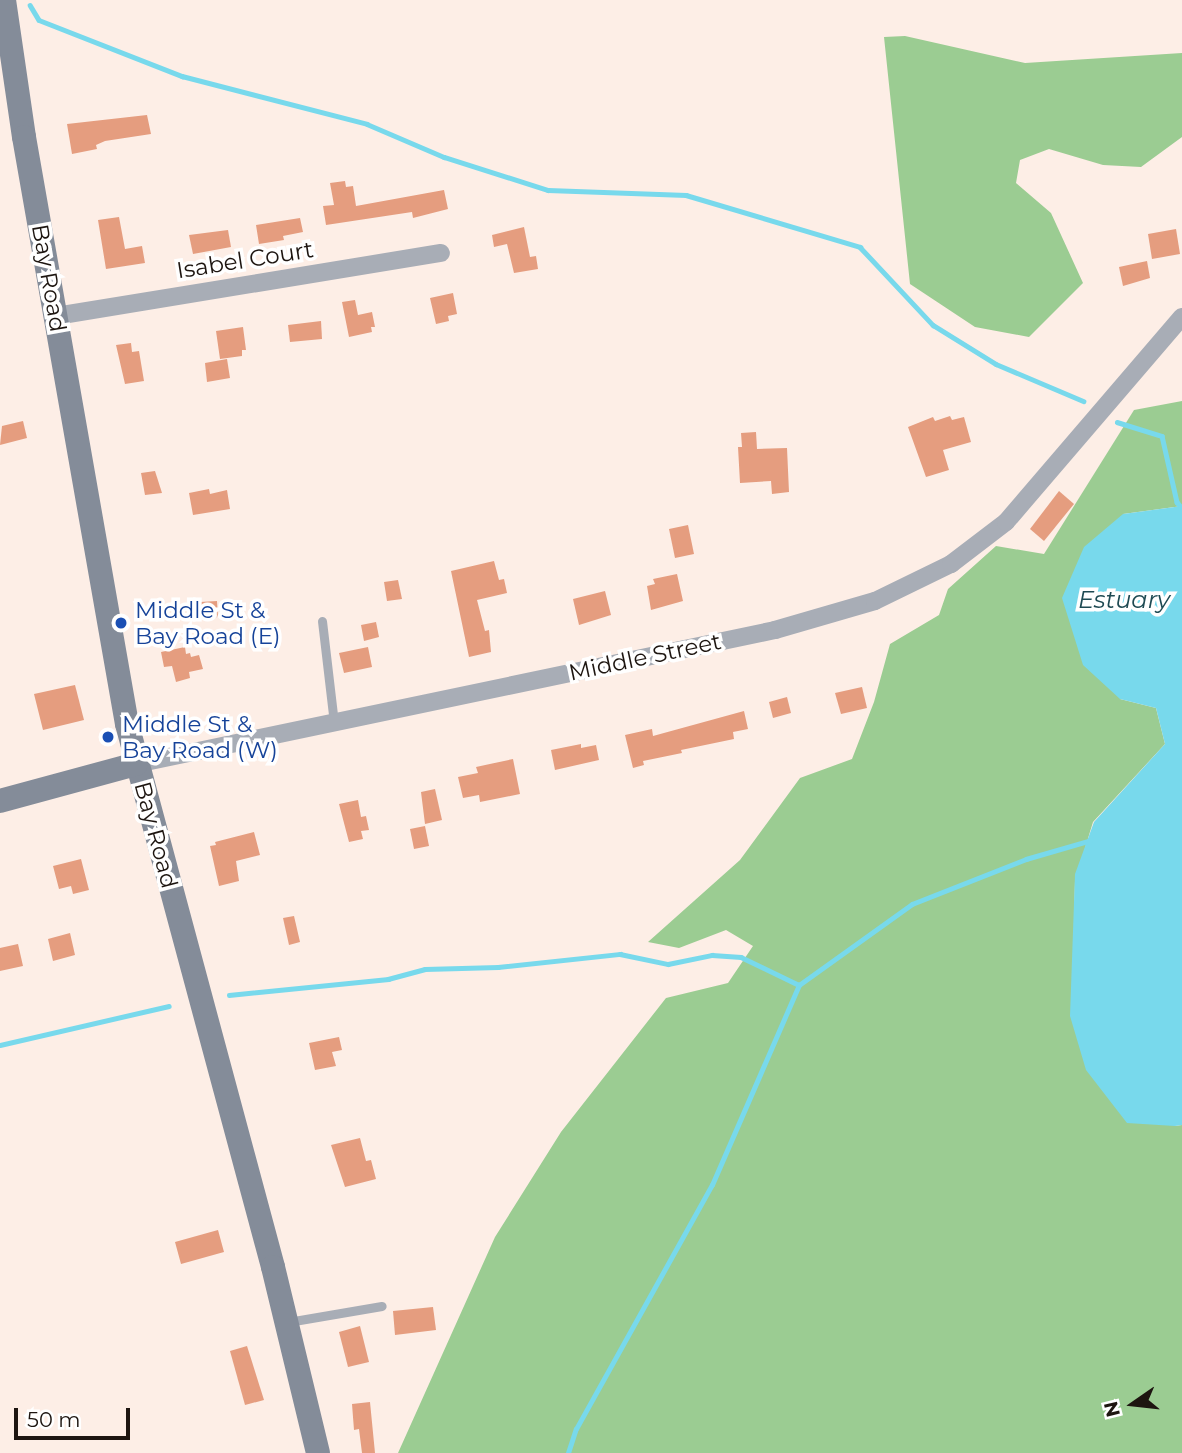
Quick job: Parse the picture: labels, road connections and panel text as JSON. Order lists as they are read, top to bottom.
{
  "streets": {
    "main road": ["Bay Road", "Middle Street"],
    "street": ["Isabel Court"]
  },
  "crossings": [
    ["Isabel Court", "Bay Road"],
    ["Bay Road", "Middle Street"]
  ],
  "water": ["Estuary"],
  "places": ["Middle St & Bay Road (E)", "Middle St & Bay Road (W)"],
  "scale_bar": "50 m",
  "north": "left"
}
